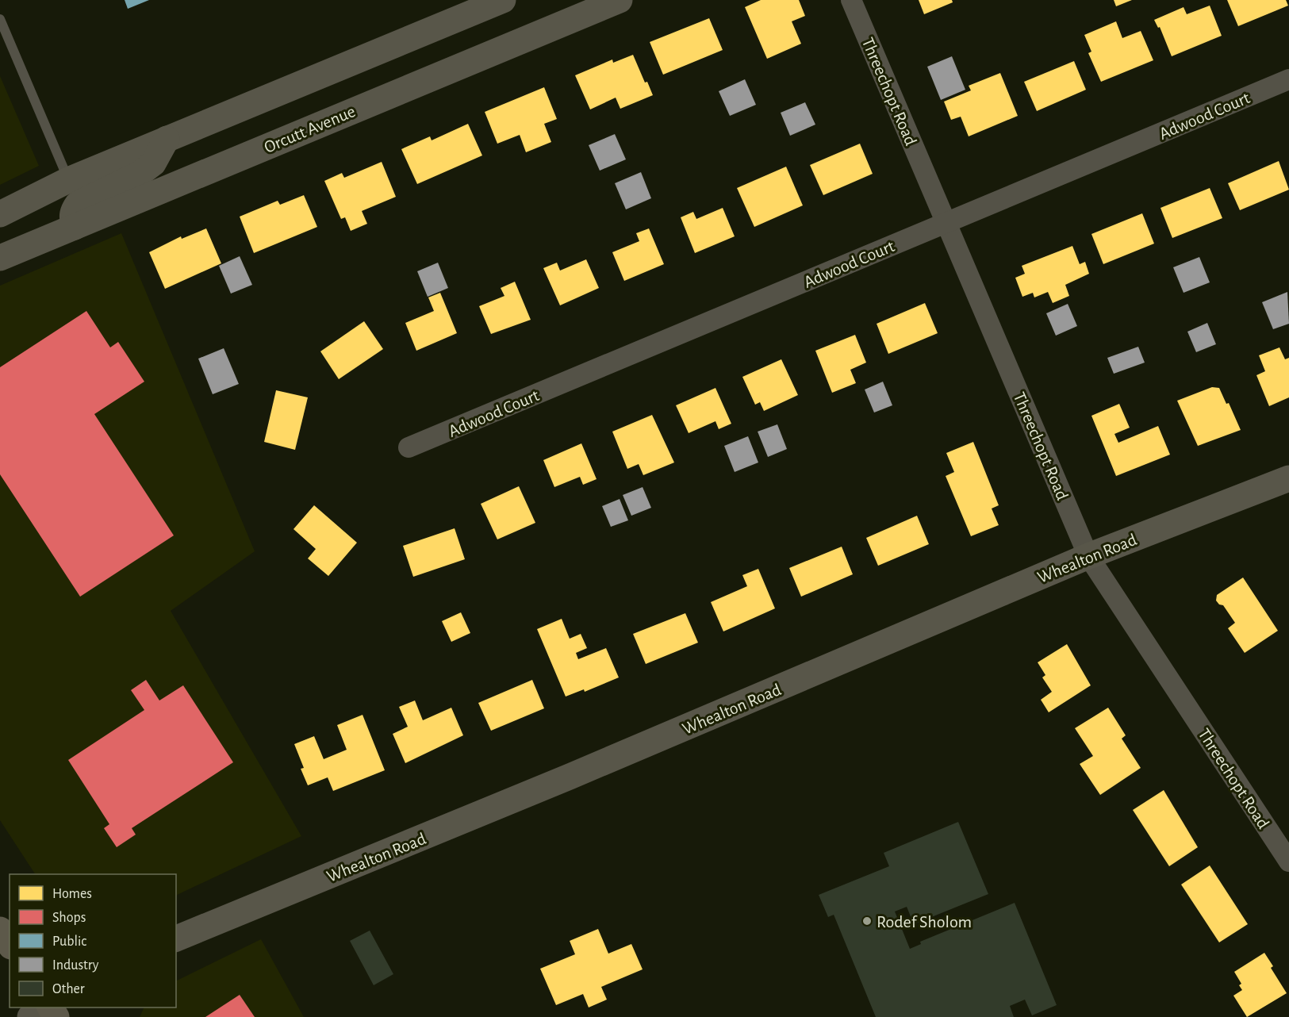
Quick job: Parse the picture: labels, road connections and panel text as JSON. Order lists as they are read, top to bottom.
{
  "streets": {
    "main road": ["Orcutt Avenue", "Whealton Road"],
    "street": ["Threechopt Road", "Adwood Court"]
  },
  "crossings": [
    ["Threechopt Road", "Adwood Court"],
    ["Threechopt Road", "Whealton Road"]
  ],
  "places": ["Rodef Sholom"],
  "legend": [
    "Homes",
    "Shops",
    "Public",
    "Industry",
    "Other"
  ]
}
